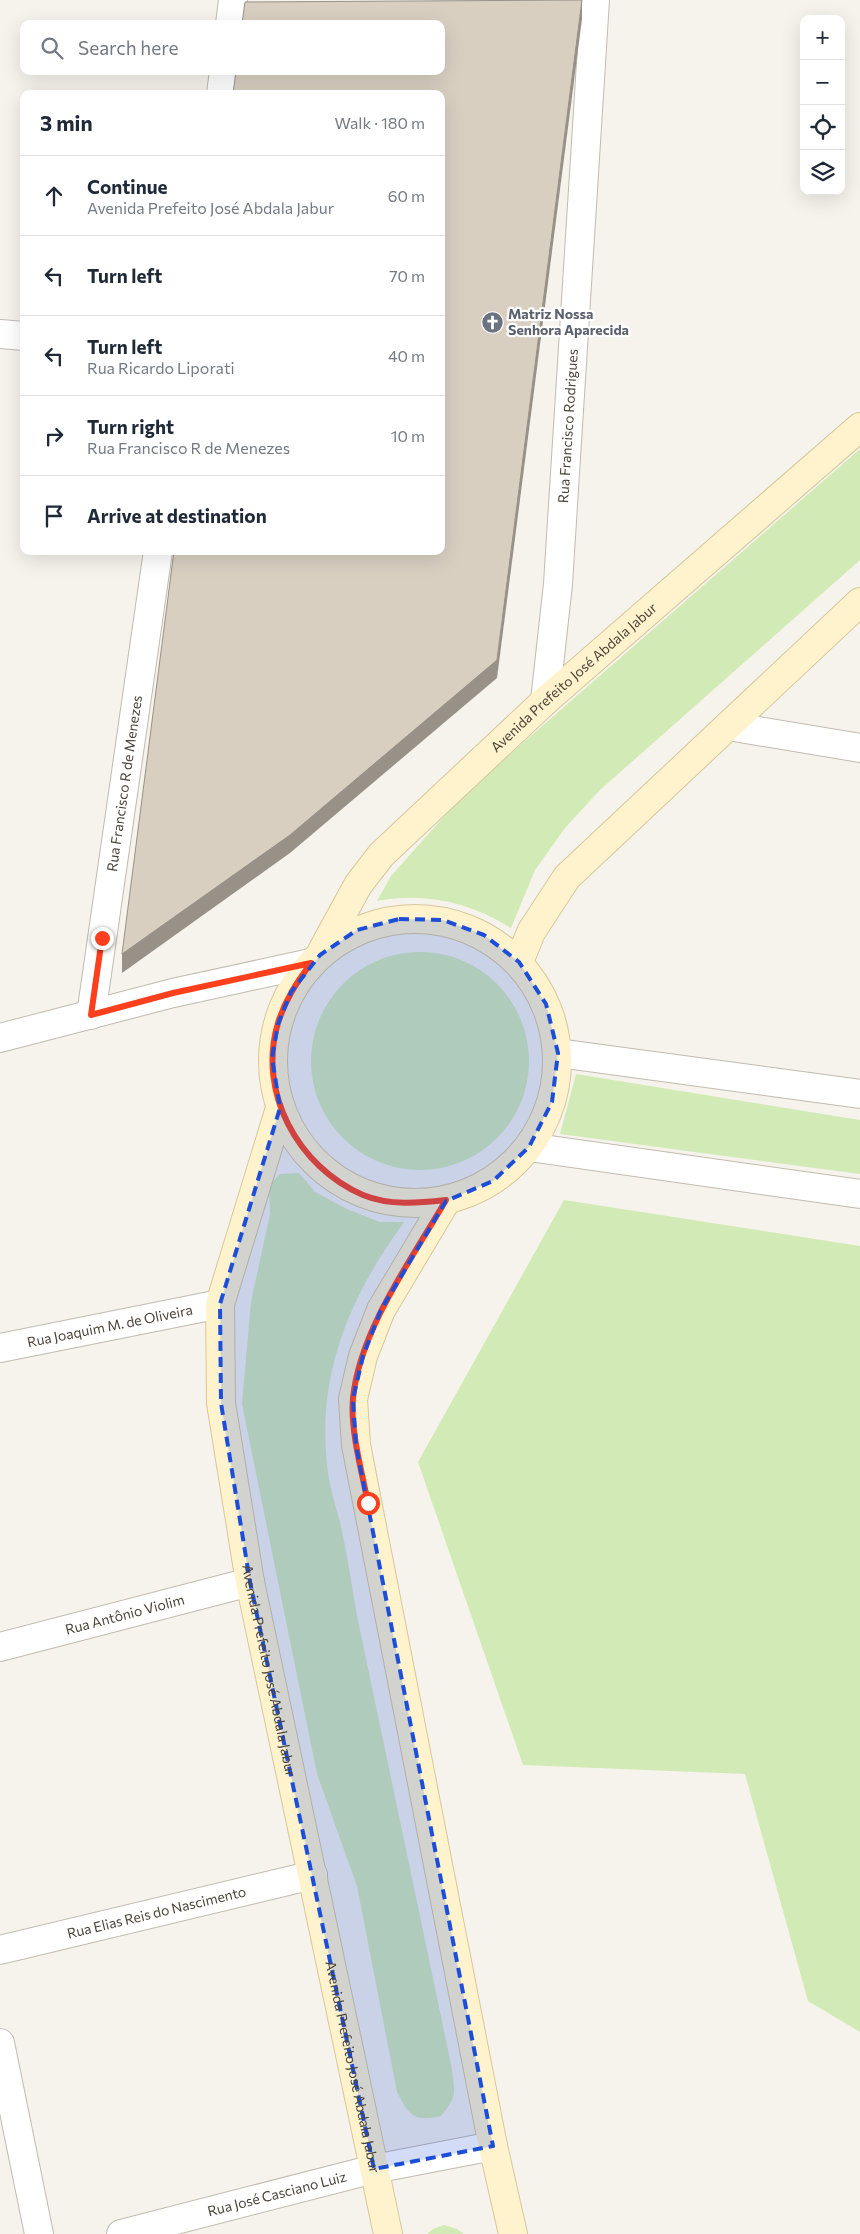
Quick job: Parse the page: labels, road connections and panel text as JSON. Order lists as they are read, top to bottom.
{
  "streets": {
    "street": [
      "Rua Francisco Rodrigues",
      "Avenida Prefeito José Abdala Jabur",
      "Rua Francisco R de Menezes",
      "Rua Joaquim M. de Oliveira",
      "Rua Antônio Violim",
      "Rua Elias Reis do Nascimento",
      "Rua José Casciano Luiz"
    ]
  },
  "crossings": [
    ["Rua Francisco Rodrigues", "Avenida Prefeito José Abdala Jabur"],
    ["Avenida Prefeito José Abdala Jabur", "Rua Joaquim M. de Oliveira"],
    ["Avenida Prefeito José Abdala Jabur", "Rua Antônio Violim"],
    ["Avenida Prefeito José Abdala Jabur", "Rua Elias Reis do Nascimento"],
    ["Avenida Prefeito José Abdala Jabur", "Rua José Casciano Luiz"]
  ],
  "places": {
    "church": ["Matriz Nossa Senhora Aparecida"]
  },
  "page": {
    "map_buttons": ["+", "−"],
    "search": "Search here",
    "heading": ["3 min", "Walk · 180 m"],
    "list": [
      ["Continue", "Avenida Prefeito José Abdala Jabur", "60 m"],
      ["Turn left", "70 m"],
      ["Turn left", "Rua Ricardo Liporati", "40 m"],
      ["Turn right", "Rua Francisco R de Menezes", "10 m"],
      "Arrive at destination"
    ]
  }
}
